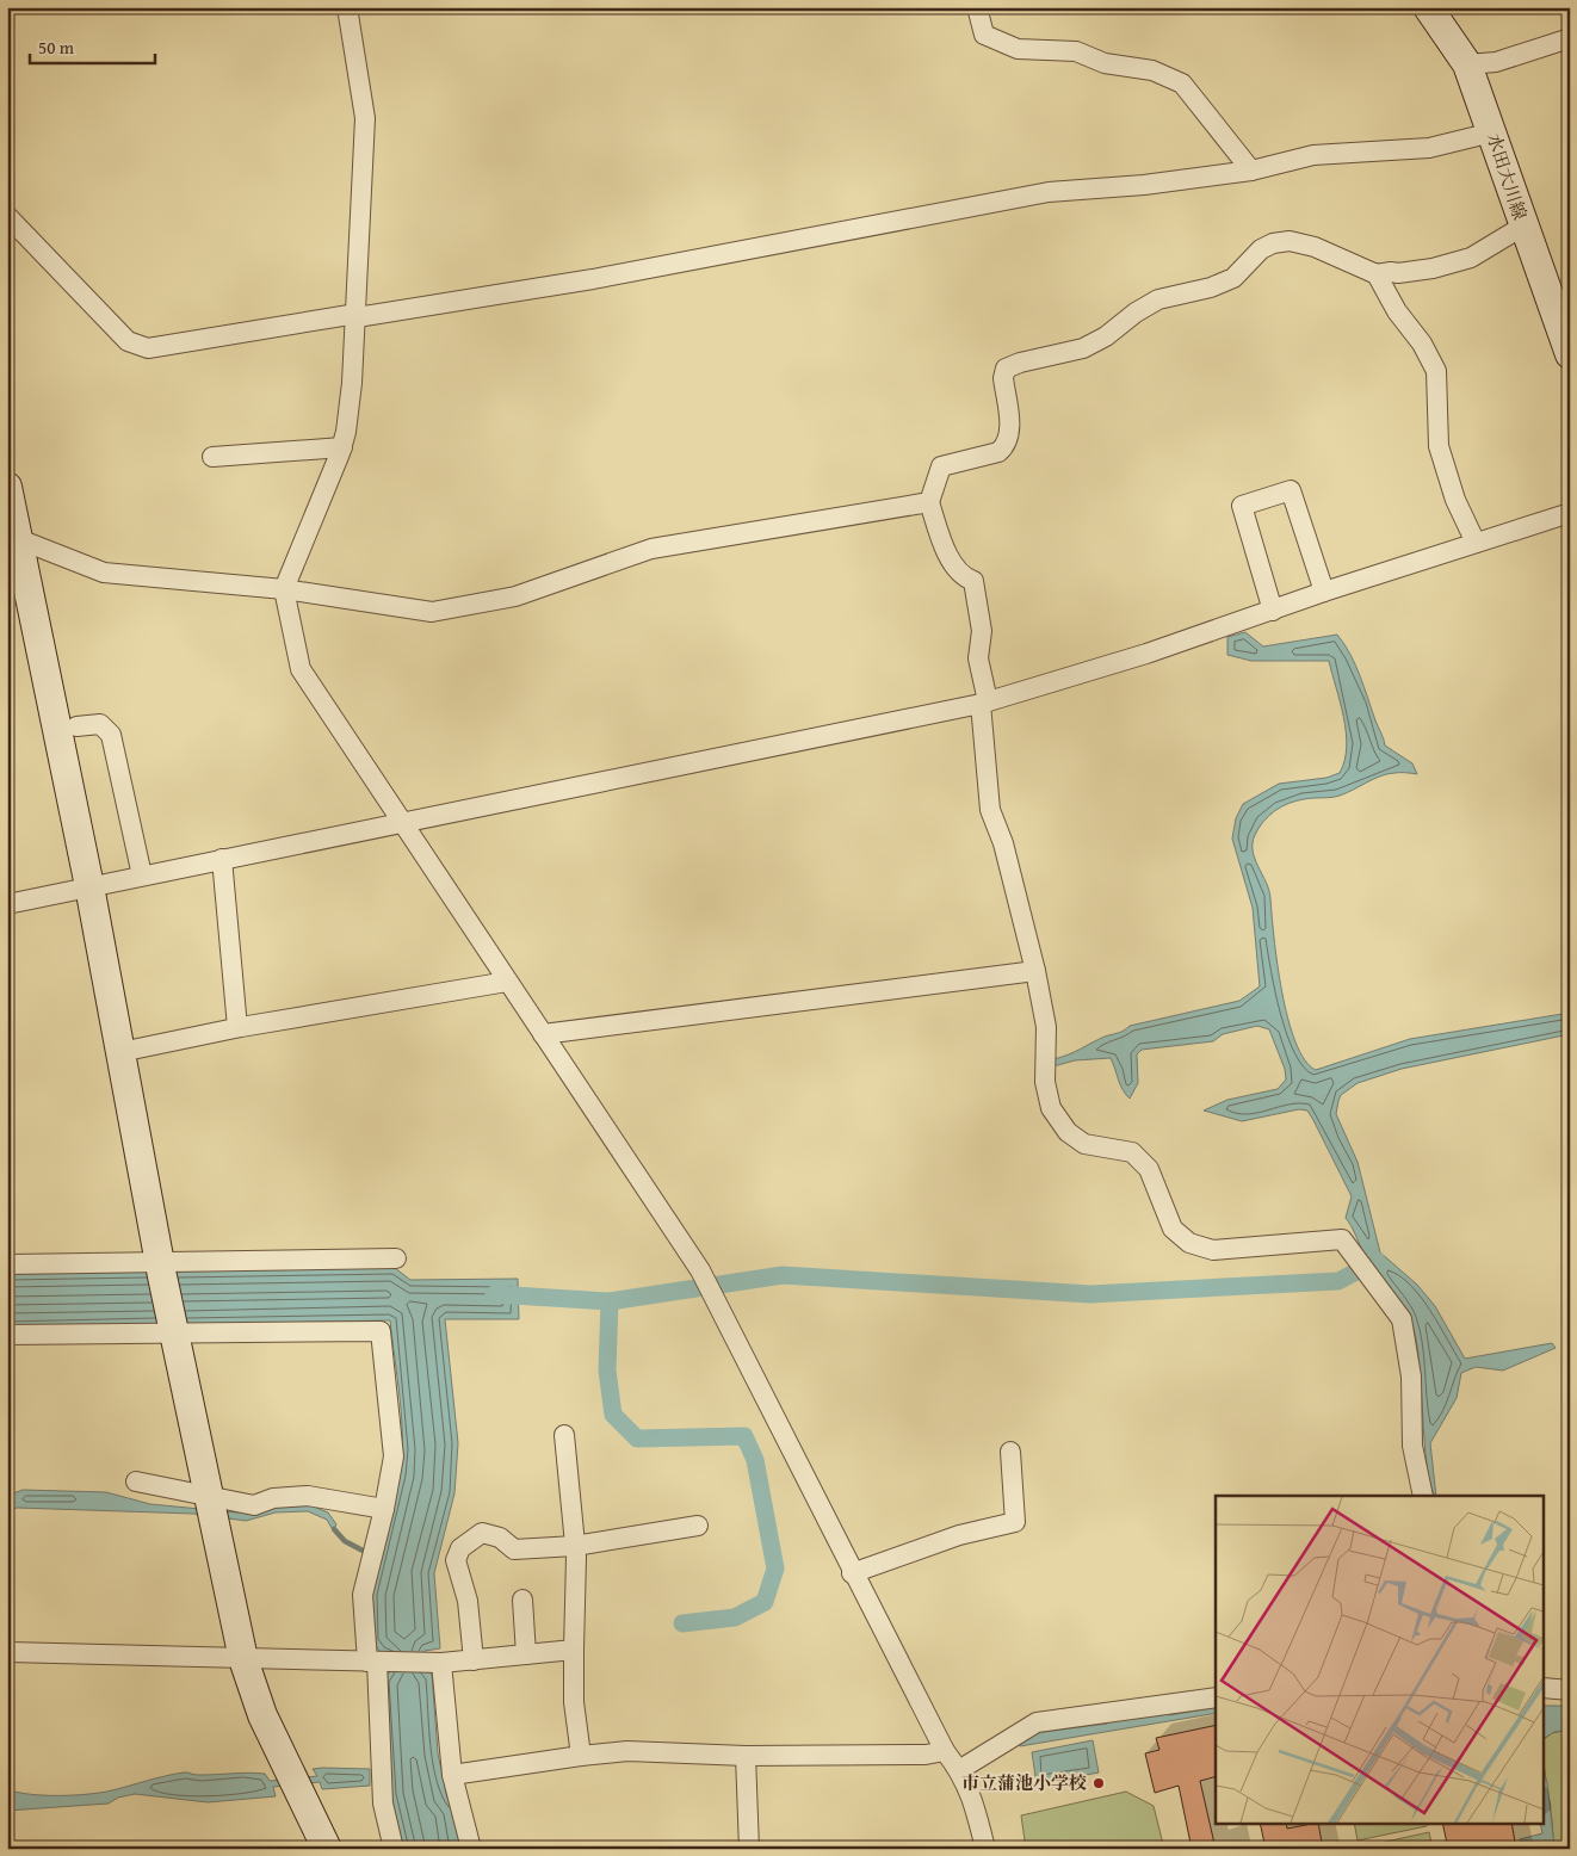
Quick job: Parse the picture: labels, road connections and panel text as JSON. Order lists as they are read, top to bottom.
{
  "streets": {
    "street": ["水田大川線"]
  },
  "places": ["市立蒲池小学校"],
  "scale_bar": "50 m"
}
